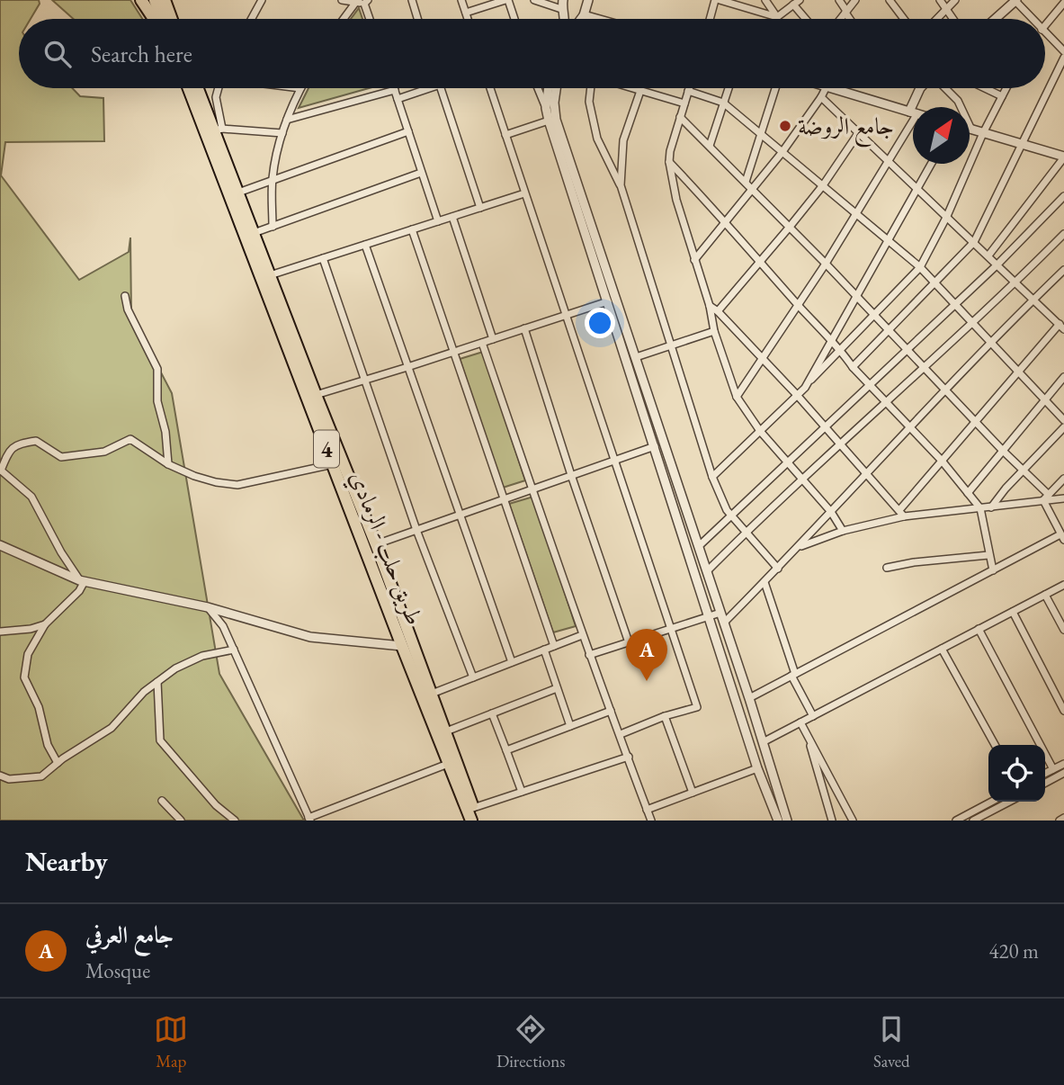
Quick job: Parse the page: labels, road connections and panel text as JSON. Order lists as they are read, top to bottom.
{
  "streets": {
    "highway": ["4", "طريق حلب - الرمادي"]
  },
  "places": ["جامع الروضة"],
  "north": "top right",
  "page": {
    "search": "Search here",
    "pins": "A",
    "heading": "Nearby",
    "list": [
      {
        "mark": "A",
        "name": "جامع العرفي",
        "note": "Mosque",
        "value": "420 m"
      }
    ],
    "nav": ["Map", "Directions", "Saved"]
  }
}
